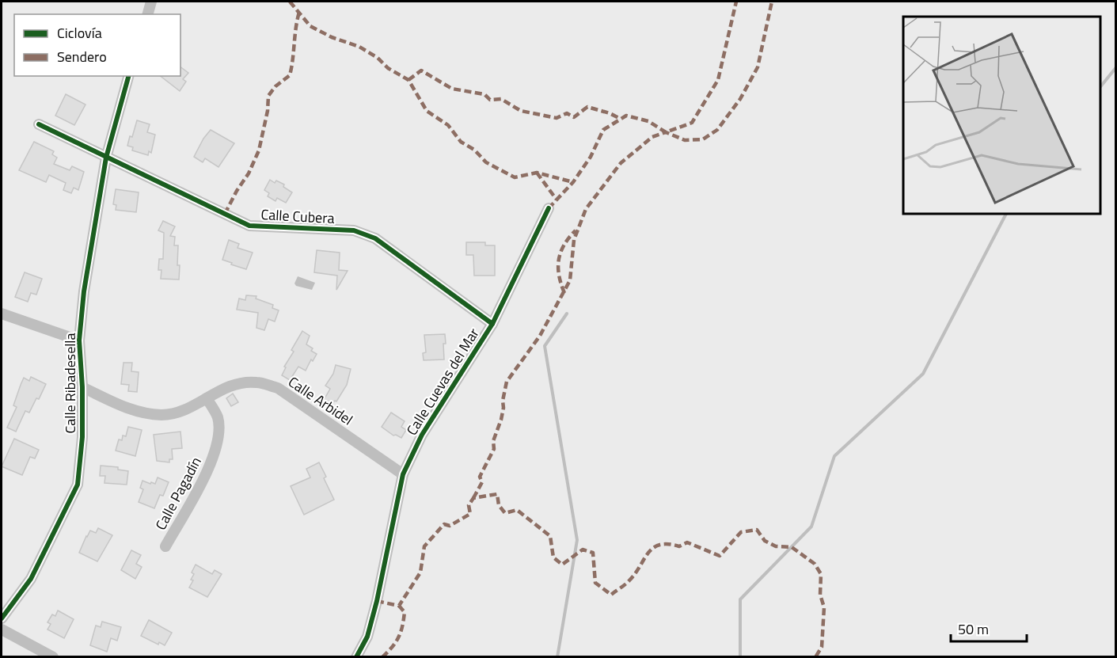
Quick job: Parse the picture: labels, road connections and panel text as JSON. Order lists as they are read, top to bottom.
{
  "streets": {
    "street": [
      "Calle Cubera",
      "Calle Cuevas del Mar",
      "Calle Ribadesella",
      "Calle Arbidel",
      "Calle Pagadín"
    ]
  },
  "crossings": [
    ["Calle Cubera", "Calle Cuevas del Mar"],
    ["Calle Cubera", "Calle Ribadesella"],
    ["Calle Cuevas del Mar", "Calle Arbidel"],
    ["Calle Ribadesella", "Calle Arbidel"],
    ["Calle Arbidel", "Calle Pagadín"]
  ],
  "legend": ["Ciclovía", "Sendero"],
  "scale_bar": "50 m"
}
